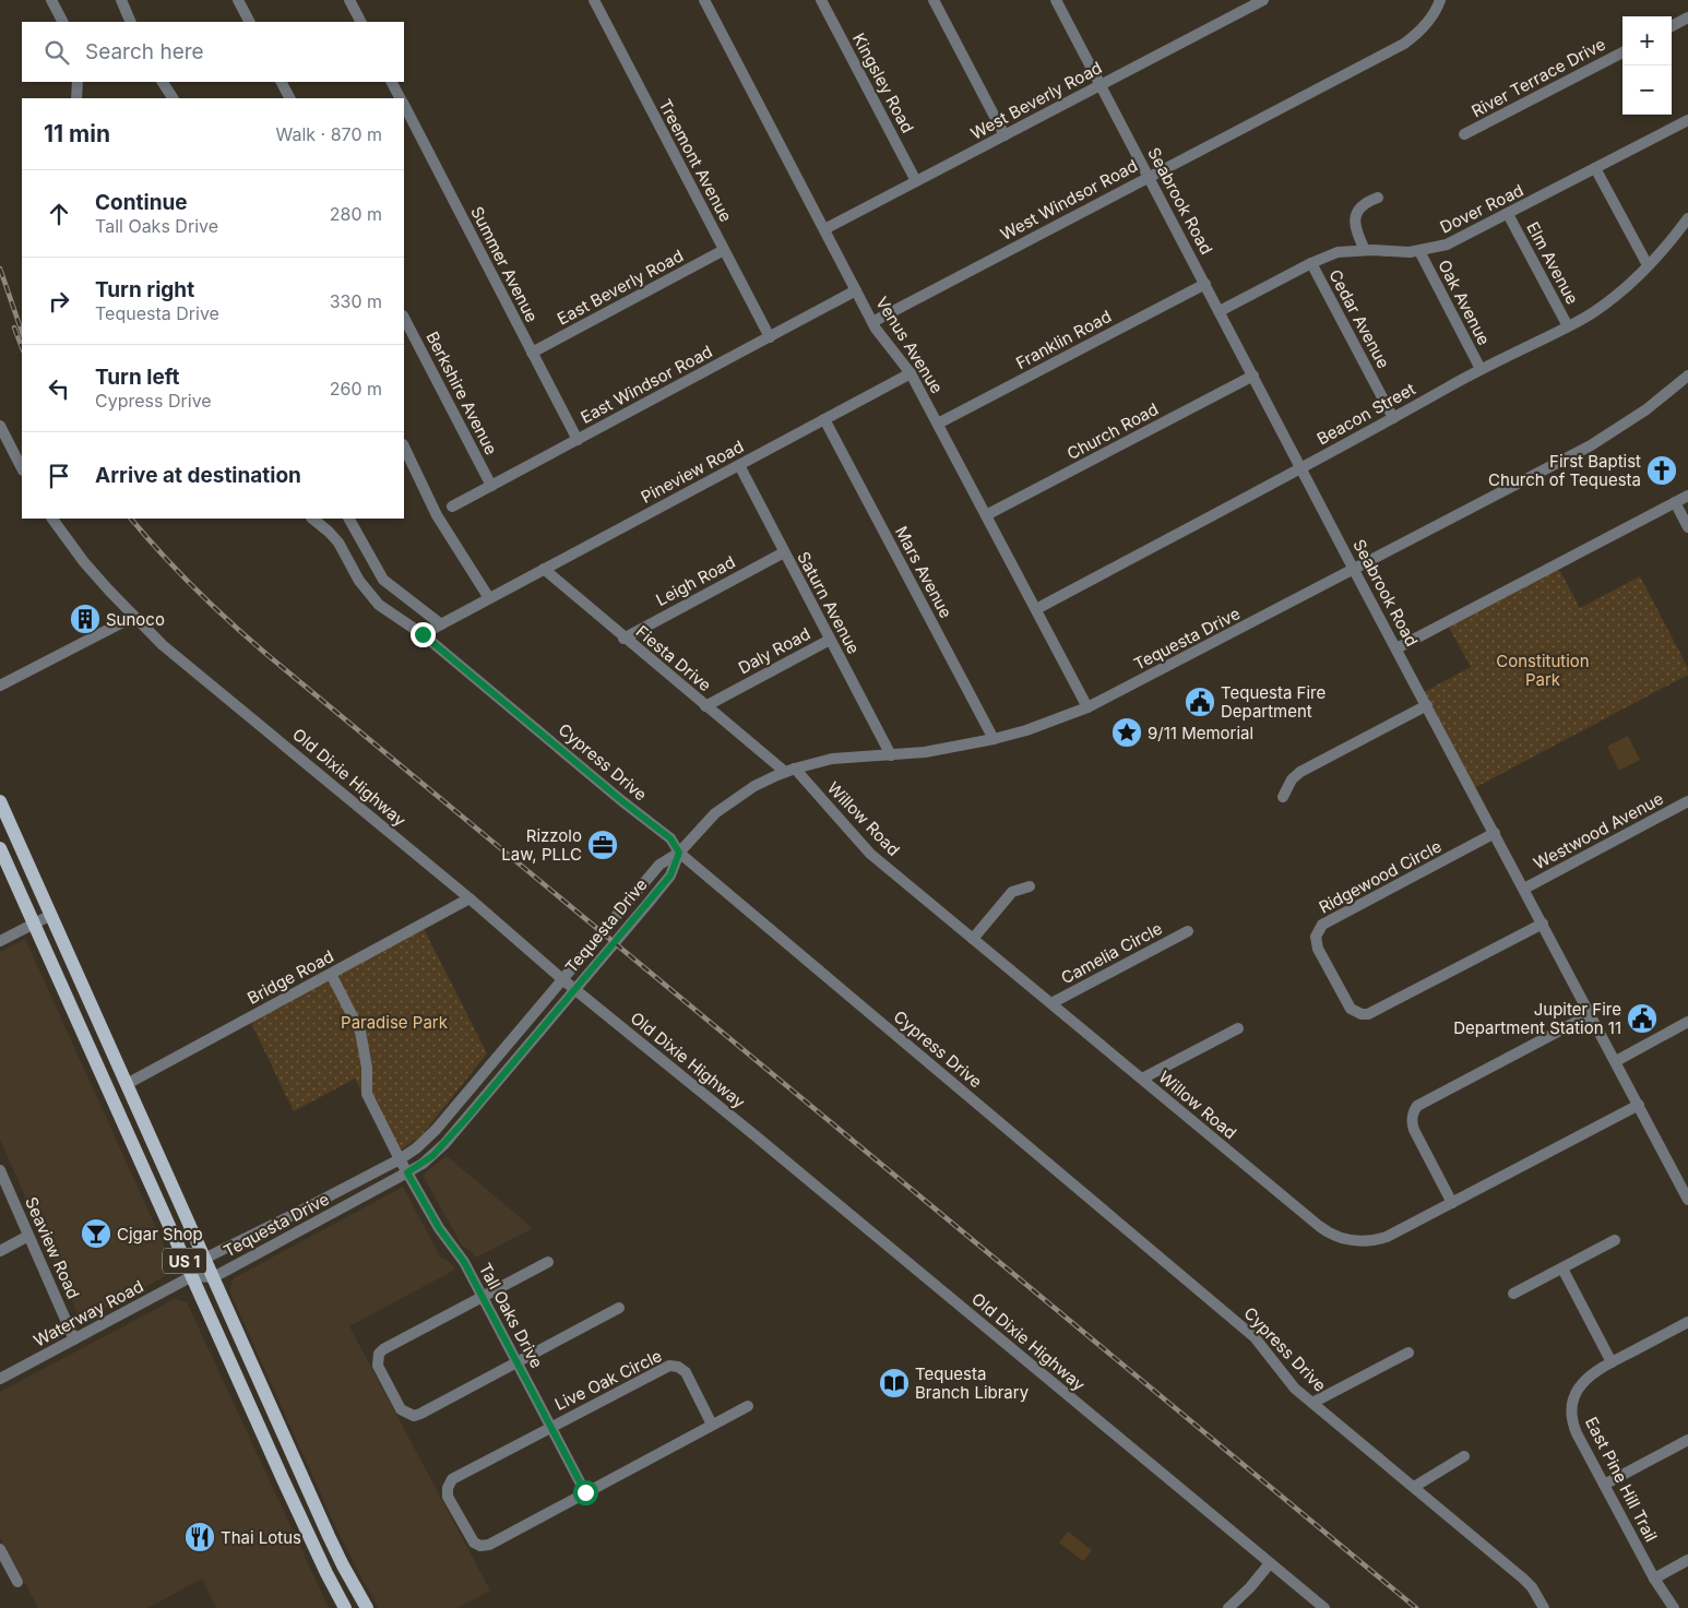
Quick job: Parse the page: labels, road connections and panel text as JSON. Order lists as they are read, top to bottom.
{
  "streets": {
    "main road": ["US 1"],
    "street": [
      "River Terrace Drive",
      "Kingsley Road",
      "West Beverly Road",
      "Treemont Avenue",
      "West Windsor Road",
      "Seabrook Road",
      "Dover Road",
      "Elm Avenue",
      "Summer Avenue",
      "East Beverly Road",
      "Oak Avenue",
      "Cedar Avenue",
      "Franklin Road",
      "Venus Avenue",
      "East Windsor Road",
      "Berkshire Avenue",
      "Beacon Street",
      "Church Road",
      "Pineview Road",
      "Mars Avenue",
      "Leigh Road",
      "Saturn Avenue",
      "Tequesta Drive",
      "Daly Road",
      "Fiesta Drive",
      "Cypress Drive",
      "Old Dixie Highway",
      "Willow Road",
      "Westwood Avenue",
      "Ridgewood Circle",
      "Camelia Circle",
      "Bridge Road",
      "Seaview Road",
      "Waterway Road",
      "Tall Oaks Drive",
      "Live Oak Circle",
      "East Pine Hill Trail"
    ]
  },
  "crossings": [
    ["Kingsley Road", "West Beverly Road"],
    ["West Beverly Road", "Seabrook Road"],
    ["West Beverly Road", "Venus Avenue"],
    ["Treemont Avenue", "East Beverly Road"],
    ["Treemont Avenue", "East Windsor Road"],
    ["West Windsor Road", "Seabrook Road"],
    ["West Windsor Road", "Venus Avenue"],
    ["Seabrook Road", "Dover Road"],
    ["Seabrook Road", "Franklin Road"],
    ["Seabrook Road", "Beacon Street"],
    ["Seabrook Road", "Church Road"],
    ["Seabrook Road", "Tequesta Drive"],
    ["Seabrook Road", "Willow Road"],
    ["Seabrook Road", "Westwood Avenue"],
    ["Seabrook Road", "Ridgewood Circle"],
    ["Dover Road", "Elm Avenue"],
    ["Dover Road", "Oak Avenue"],
    ["Dover Road", "Cedar Avenue"],
    ["Elm Avenue", "Beacon Street"],
    ["Summer Avenue", "East Beverly Road"],
    ["Summer Avenue", "East Windsor Road"],
    ["Oak Avenue", "Beacon Street"],
    ["Cedar Avenue", "Beacon Street"],
    ["Franklin Road", "Venus Avenue"],
    ["Venus Avenue", "East Windsor Road"],
    ["Venus Avenue", "Beacon Street"],
    ["Venus Avenue", "Church Road"],
    ["Venus Avenue", "Pineview Road"],
    ["Venus Avenue", "Tequesta Drive"],
    ["East Windsor Road", "Berkshire Avenue"],
    ["Pineview Road", "Mars Avenue"],
    ["Pineview Road", "Saturn Avenue"],
    ["Pineview Road", "Fiesta Drive"],
    ["Pineview Road", "Cypress Drive"],
    ["Mars Avenue", "Tequesta Drive"],
    ["Leigh Road", "Saturn Avenue"],
    ["Leigh Road", "Fiesta Drive"],
    ["Saturn Avenue", "Tequesta Drive"],
    ["Saturn Avenue", "Daly Road"],
    ["Tequesta Drive", "Fiesta Drive"],
    ["Tequesta Drive", "Cypress Drive"],
    ["Tequesta Drive", "Old Dixie Highway"],
    ["Tequesta Drive", "Willow Road"],
    ["Tequesta Drive", "US 1"],
    ["Tequesta Drive", "Waterway Road"],
    ["Tequesta Drive", "Tall Oaks Drive"],
    ["Daly Road", "Fiesta Drive"],
    ["Fiesta Drive", "Willow Road"],
    ["Old Dixie Highway", "Bridge Road"],
    ["Willow Road", "Camelia Circle"],
    ["Bridge Road", "US 1"],
    ["Bridge Road", "Tall Oaks Drive"],
    ["Seaview Road", "Waterway Road"],
    ["US 1", "Waterway Road"],
    ["Tall Oaks Drive", "Live Oak Circle"]
  ],
  "parks": ["Constitution Park", "Paradise Park"],
  "places": {
    "church": ["First Baptist Church of Tequesta"],
    "building": ["Sunoco"],
    "public building": ["Tequesta Fire Department", "Jupiter Fire Department Station 11"],
    "place": ["9/11 Memorial"],
    "office": ["Rizzolo Law, PLLC"],
    "bar": ["Cjgar Shop"],
    "library": ["Tequesta Branch Library"],
    "restaurant": ["Thai Lotus"]
  },
  "page": {
    "map_buttons": ["+", "−"],
    "search": "Search here",
    "heading": ["11 min", "Walk · 870 m"],
    "list": [
      ["Continue", "Tall Oaks Drive", "280 m"],
      ["Turn right", "Tequesta Drive", "330 m"],
      ["Turn left", "Cypress Drive", "260 m"],
      "Arrive at destination"
    ]
  }
}
